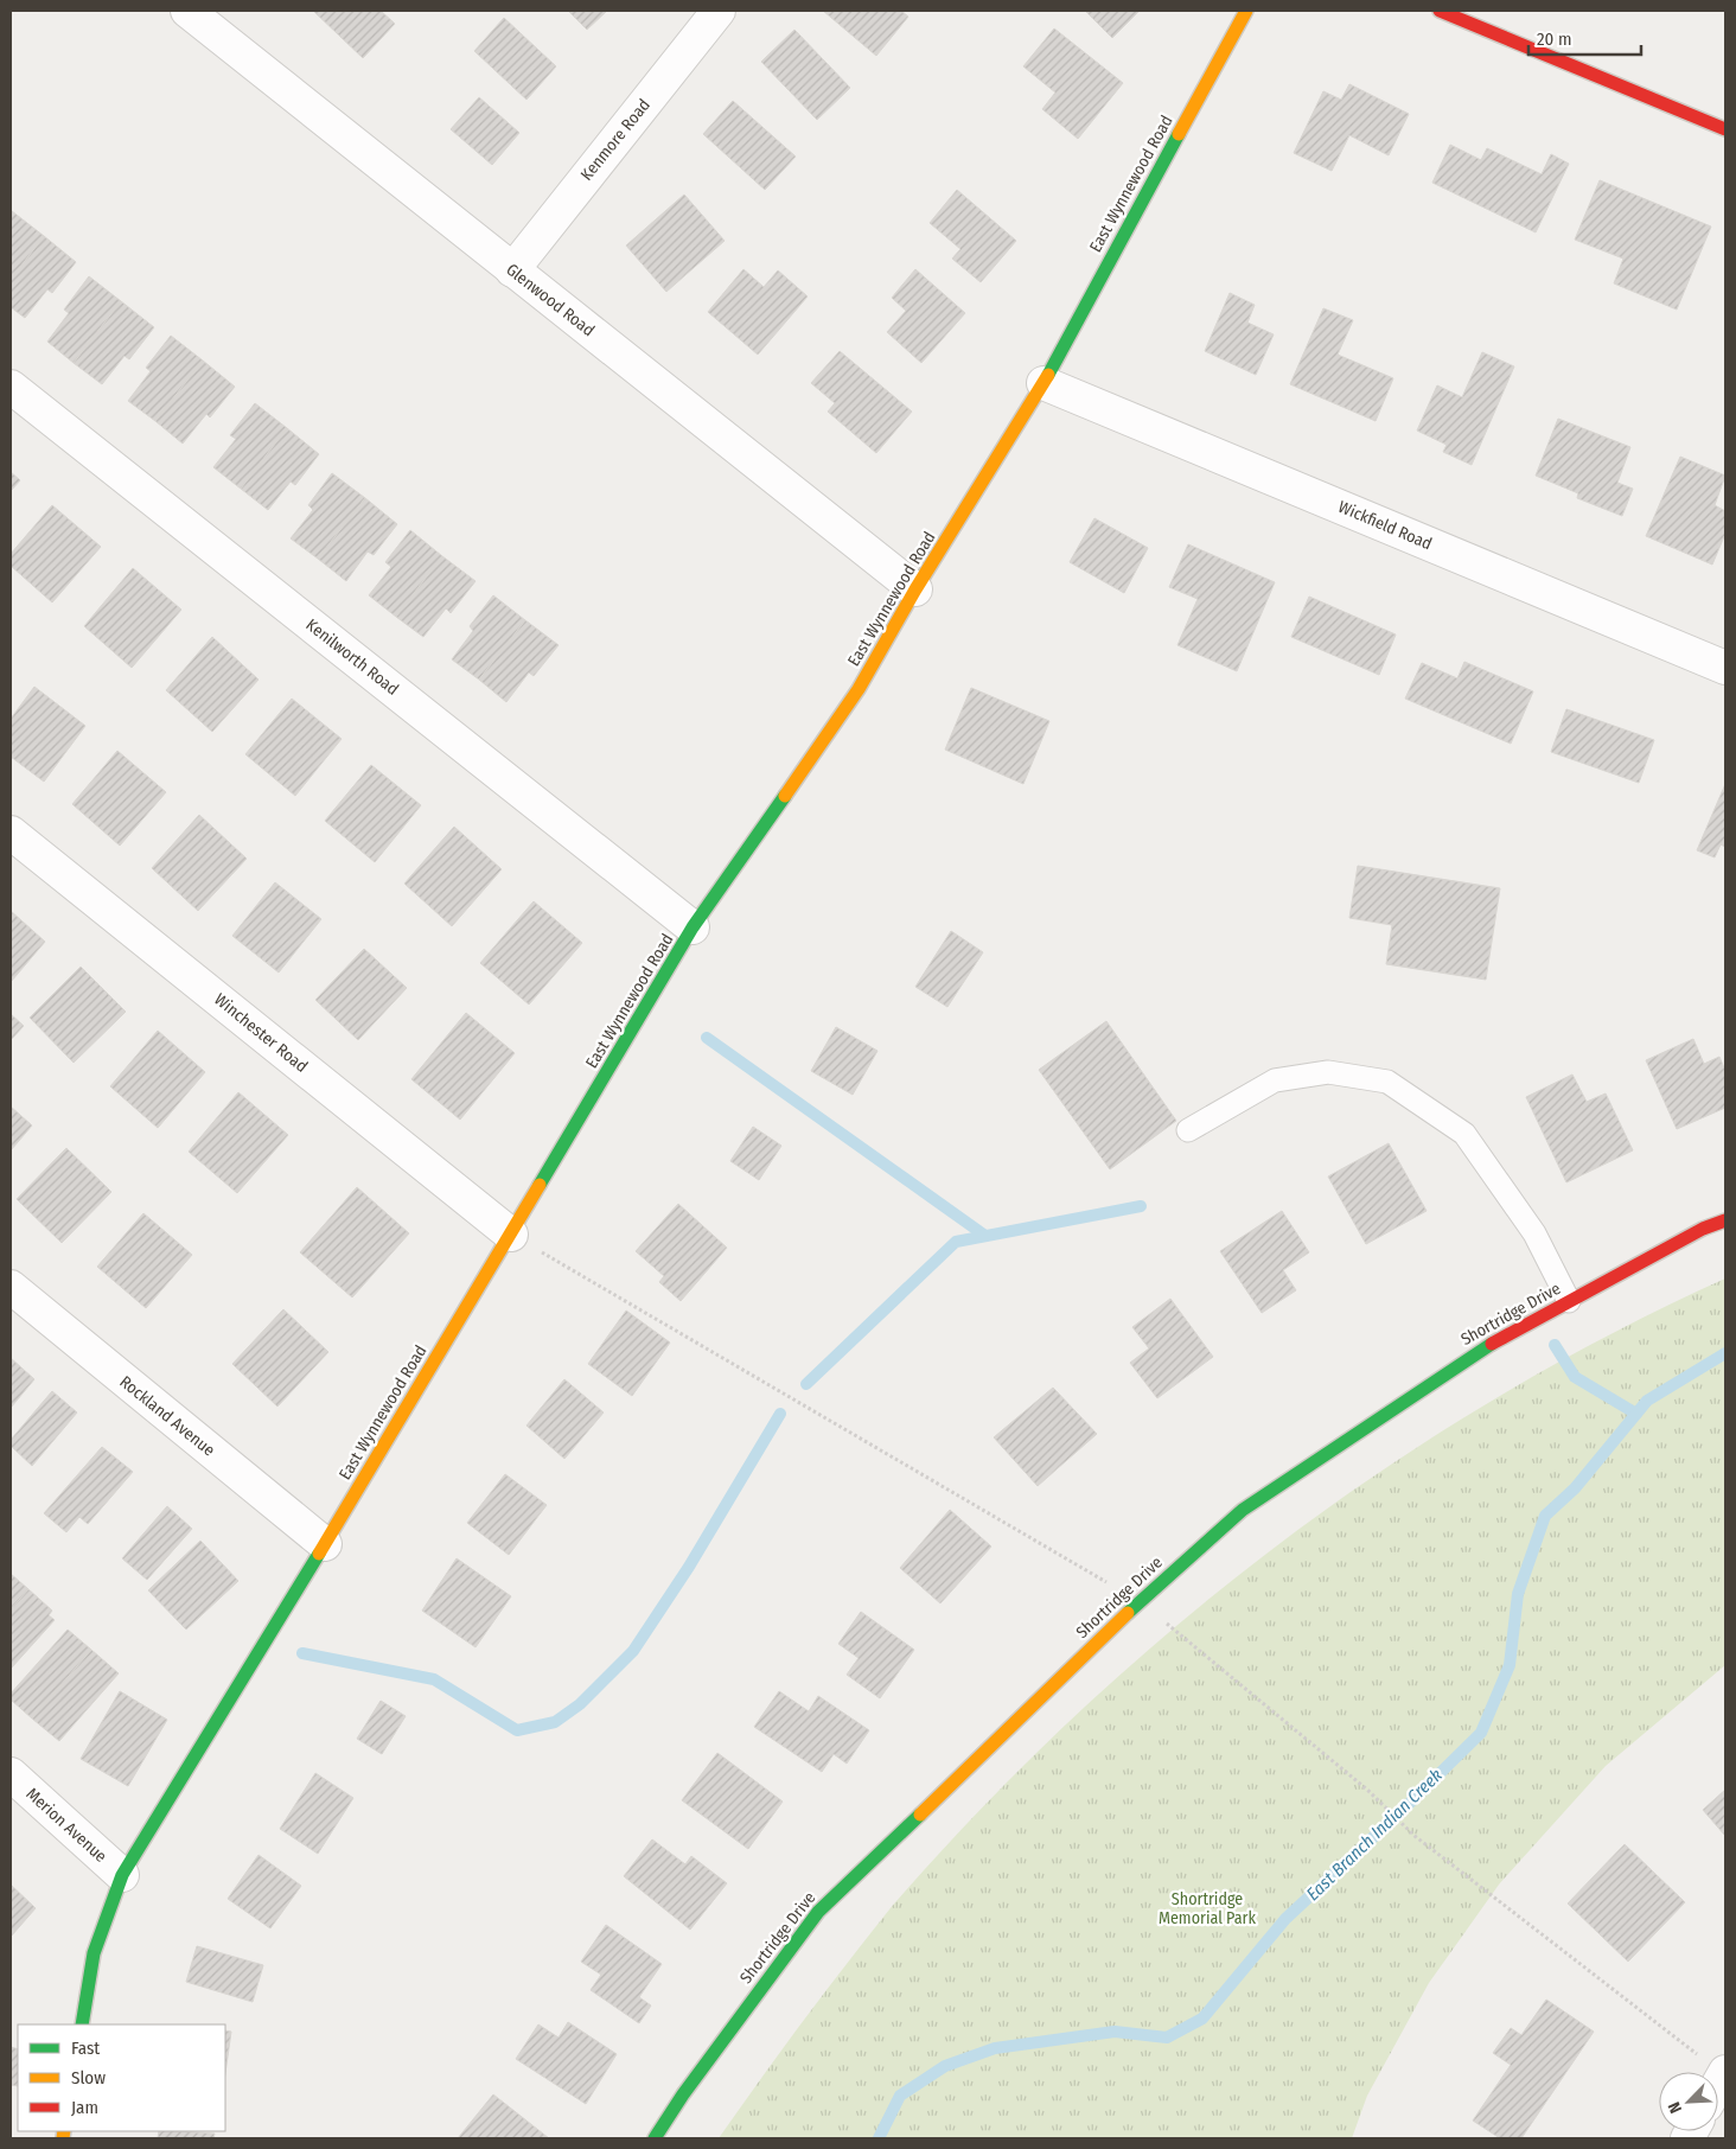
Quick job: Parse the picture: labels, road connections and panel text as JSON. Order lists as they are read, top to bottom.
{
  "streets": {
    "street": [
      "Kenmore Road",
      "East Wynnewood Road",
      "Glenwood Road",
      "Wickfield Road",
      "Kenilworth Road",
      "Winchester Road",
      "Shortridge Drive",
      "Rockland Avenue",
      "Merion Avenue"
    ]
  },
  "crossings": [
    ["Kenmore Road", "Glenwood Road"],
    ["East Wynnewood Road", "Glenwood Road"],
    ["East Wynnewood Road", "Wickfield Road"],
    ["East Wynnewood Road", "Kenilworth Road"],
    ["East Wynnewood Road", "Winchester Road"],
    ["East Wynnewood Road", "Rockland Avenue"],
    ["East Wynnewood Road", "Merion Avenue"]
  ],
  "water": ["East Branch Indian Creek"],
  "parks": ["Shortridge Memorial Park"],
  "legend": ["Fast", "Slow", "Jam"],
  "scale_bar": "20 m",
  "north": "bottom left"
}
